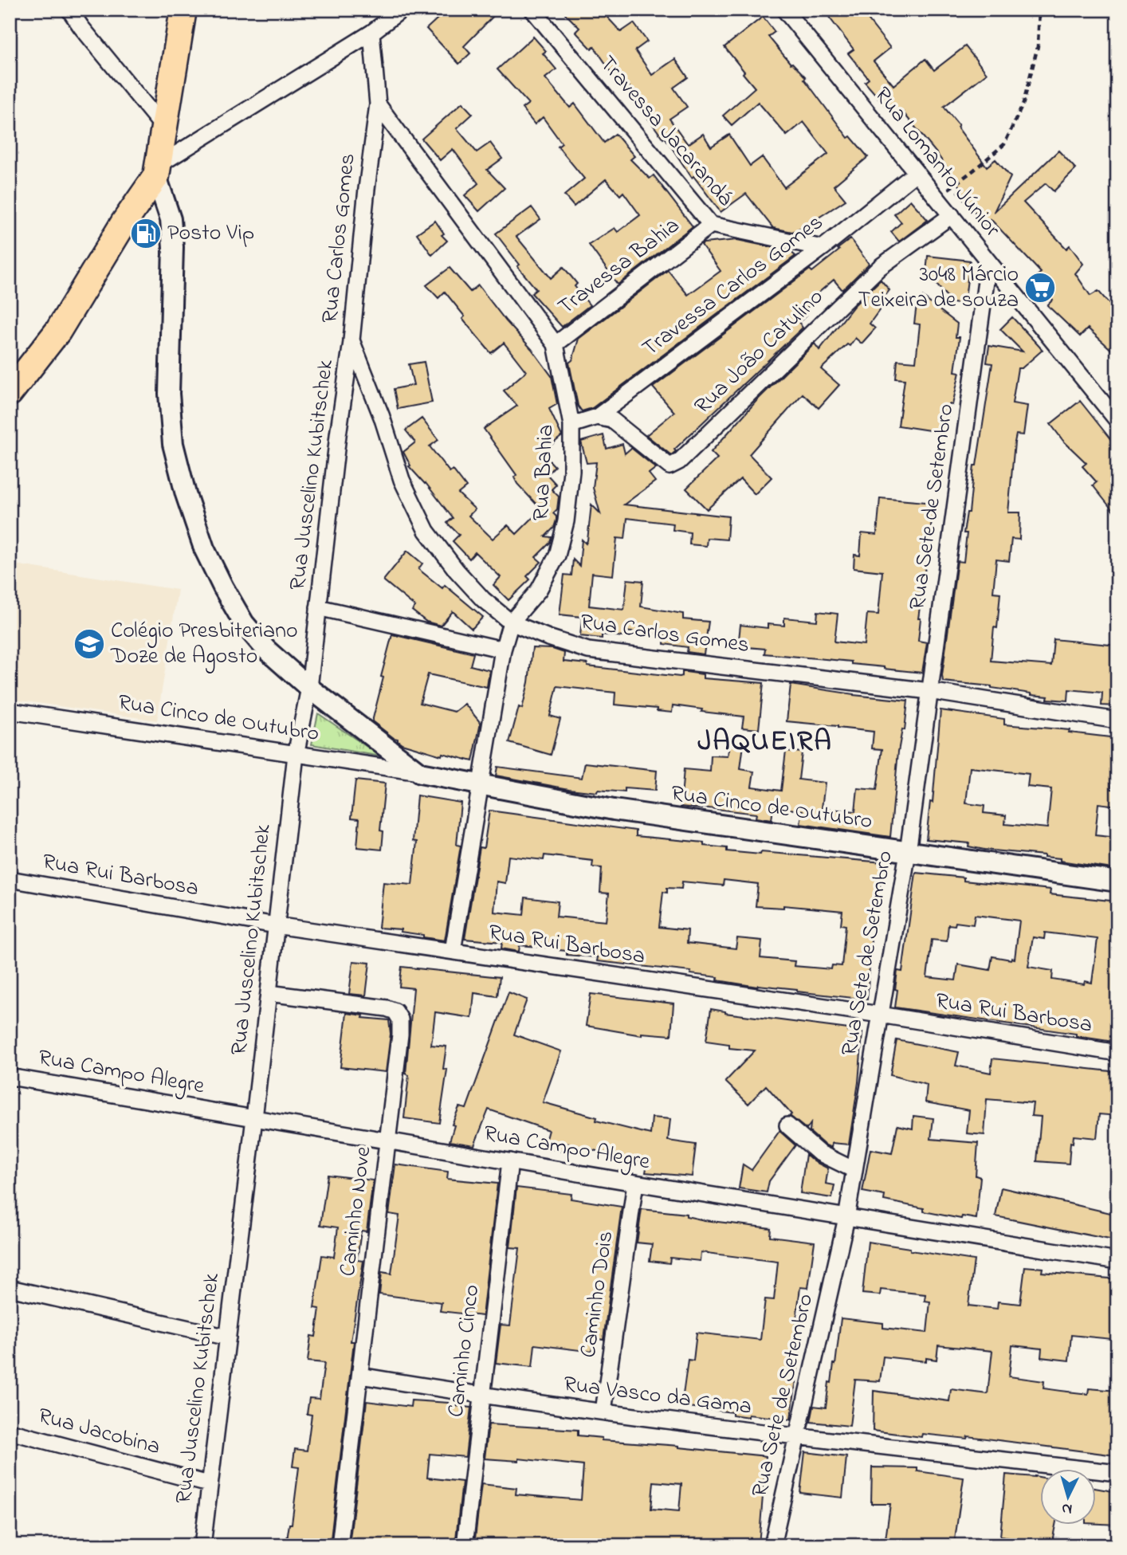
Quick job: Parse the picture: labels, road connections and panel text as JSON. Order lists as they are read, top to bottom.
{
  "streets": {
    "street": [
      "Travessa Jacarandá",
      "Rua Lomanto Júnior",
      "Rua Carlos Gomes",
      "Travessa Bahia",
      "Travessa Carlos Gomes",
      "Rua João Catulino",
      "Rua Bahia",
      "Rua Juscelino Kubitschek",
      "Rua Sete de Setembro",
      "Rua Cinco de Outubro",
      "Rua Rui Barbosa",
      "Rua Campo Alegre",
      "Caminho Nove",
      "Caminho Dois",
      "Caminho Cinco",
      "Rua Vasco da Gama",
      "Rua Jacobina"
    ]
  },
  "crossings": [
    ["Travessa Jacarandá", "Travessa Bahia"],
    ["Travessa Jacarandá", "Travessa Carlos Gomes"],
    ["Rua Lomanto Júnior", "Travessa Carlos Gomes"],
    ["Rua Lomanto Júnior", "Rua João Catulino"],
    ["Rua Lomanto Júnior", "Rua Sete de Setembro"],
    ["Rua Carlos Gomes", "Rua Bahia"],
    ["Rua Carlos Gomes", "Rua Juscelino Kubitschek"],
    ["Rua Carlos Gomes", "Rua Sete de Setembro"],
    ["Travessa Bahia", "Rua Bahia"],
    ["Travessa Carlos Gomes", "Rua João Catulino"],
    ["Travessa Carlos Gomes", "Rua Bahia"],
    ["Rua Bahia", "Rua Cinco de Outubro"],
    ["Rua Bahia", "Rua Rui Barbosa"],
    ["Rua Juscelino Kubitschek", "Rua Cinco de Outubro"],
    ["Rua Juscelino Kubitschek", "Rua Rui Barbosa"],
    ["Rua Juscelino Kubitschek", "Rua Campo Alegre"],
    ["Rua Juscelino Kubitschek", "Caminho Nove"],
    ["Rua Juscelino Kubitschek", "Rua Jacobina"],
    ["Rua Sete de Setembro", "Rua Cinco de Outubro"],
    ["Rua Sete de Setembro", "Rua Rui Barbosa"],
    ["Rua Sete de Setembro", "Rua Campo Alegre"],
    ["Rua Sete de Setembro", "Rua Vasco da Gama"],
    ["Rua Campo Alegre", "Caminho Nove"],
    ["Rua Campo Alegre", "Caminho Dois"],
    ["Rua Campo Alegre", "Caminho Cinco"],
    ["Caminho Nove", "Rua Vasco da Gama"],
    ["Caminho Dois", "Rua Vasco da Gama"],
    ["Caminho Cinco", "Rua Vasco da Gama"]
  ],
  "districts": ["JAQUEIRA"],
  "places": {
    "fuel station": ["Posto Vip"],
    "supermarket": ["3048 Márcio Teixeira de souza"],
    "school or university": ["Colégio Presbiteriano Doze de Agosto"]
  },
  "north": "bottom"
}
